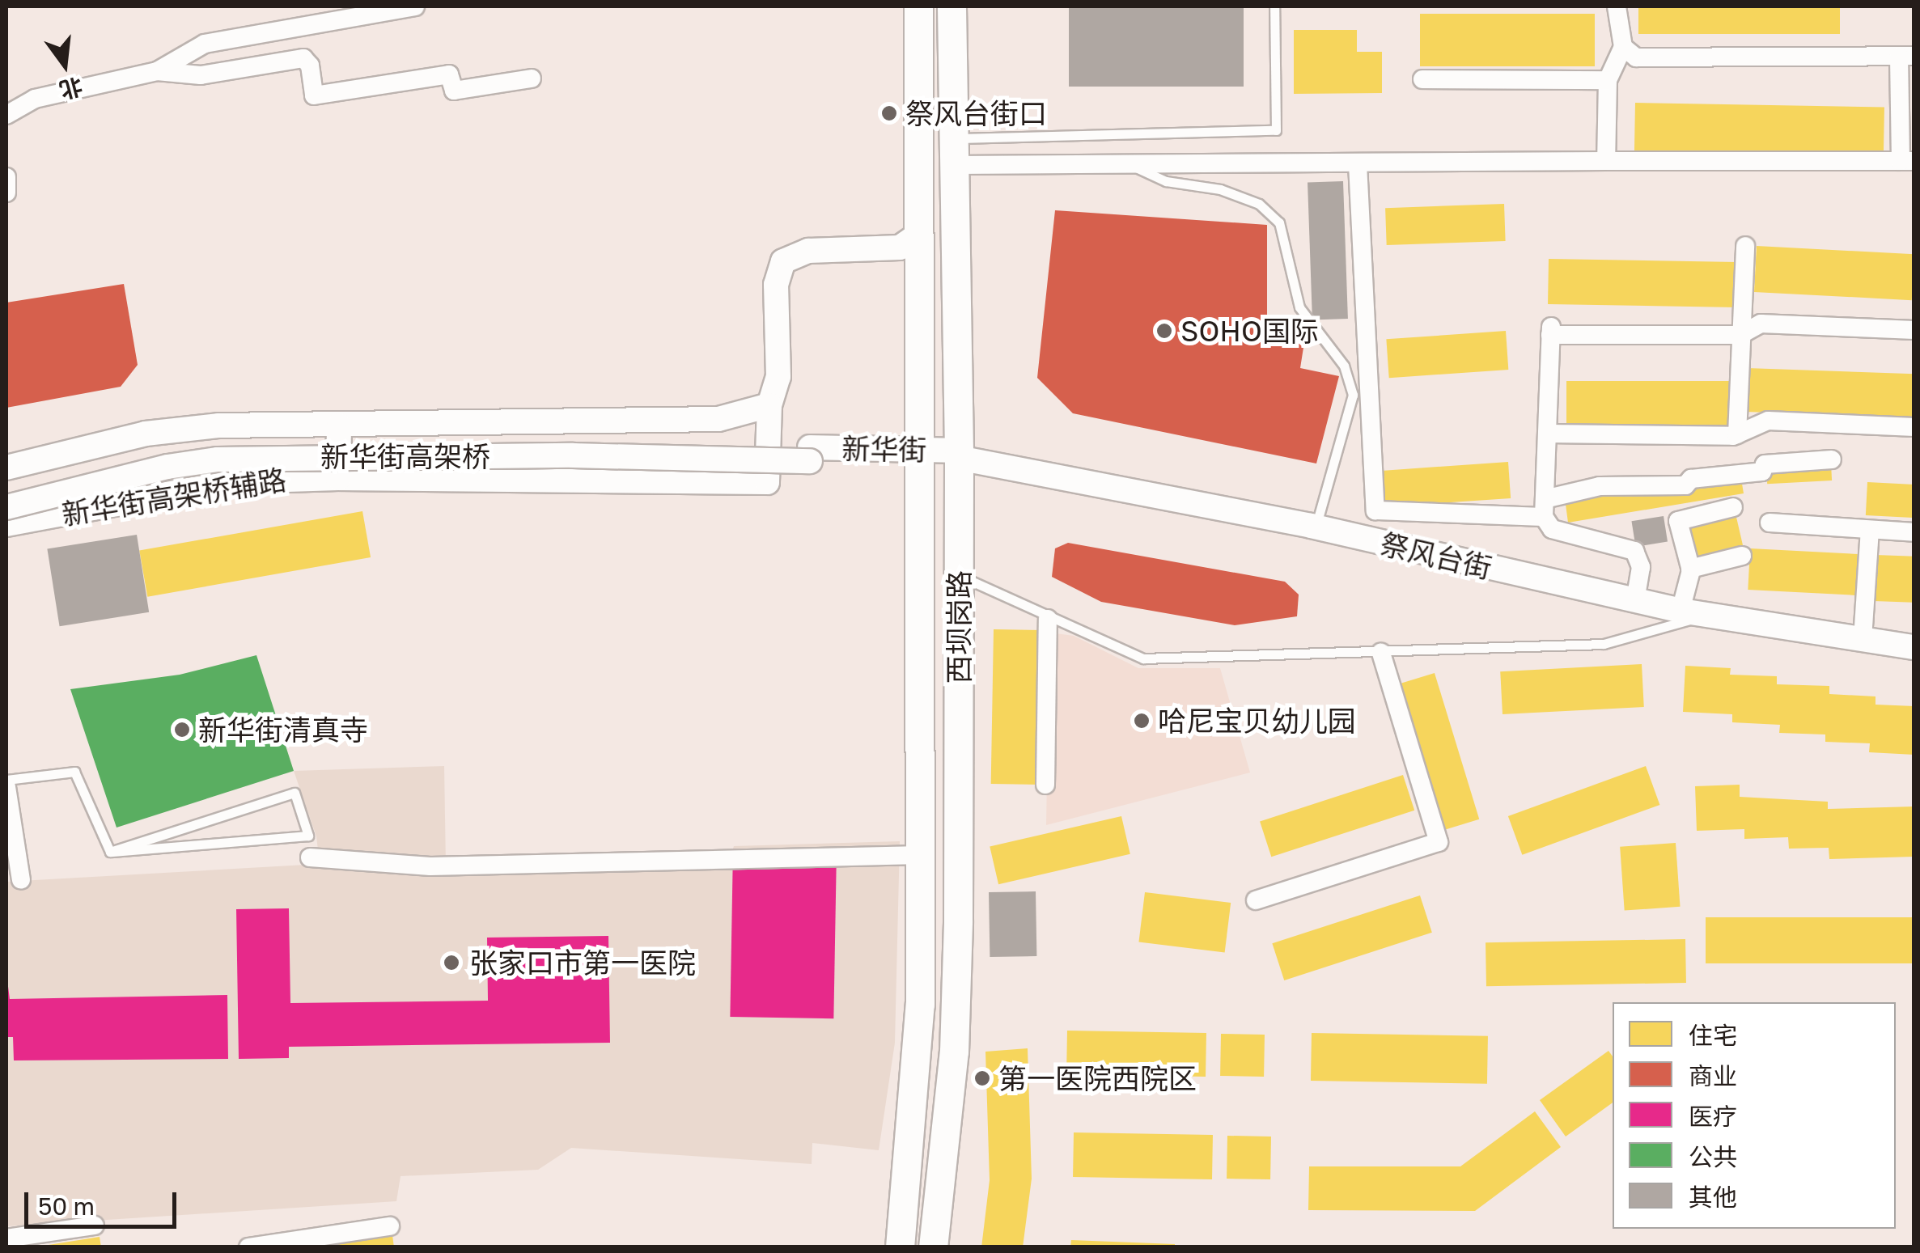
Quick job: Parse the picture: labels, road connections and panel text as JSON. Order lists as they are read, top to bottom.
{
  "streets": {
    "main road": [
      "新华街",
      "新华街高架桥",
      "新华街高架桥辅路",
      "祭风台街",
      "西坝岗路"
    ]
  },
  "crossings": [
    ["新华街", "新华街高架桥"],
    ["新华街", "祭风台街"],
    ["新华街", "西坝岗路"],
    ["祭风台街", "西坝岗路"]
  ],
  "places": [
    "祭风台街口",
    "SOHO国际",
    "哈尼宝贝幼儿园",
    "新华街清真寺",
    "张家口市第一医院",
    "第一医院西院区"
  ],
  "legend": [
    "住宅",
    "商业",
    "医疗",
    "公共",
    "其他"
  ],
  "scale_bar": "50 m",
  "north": "bottom"
}
